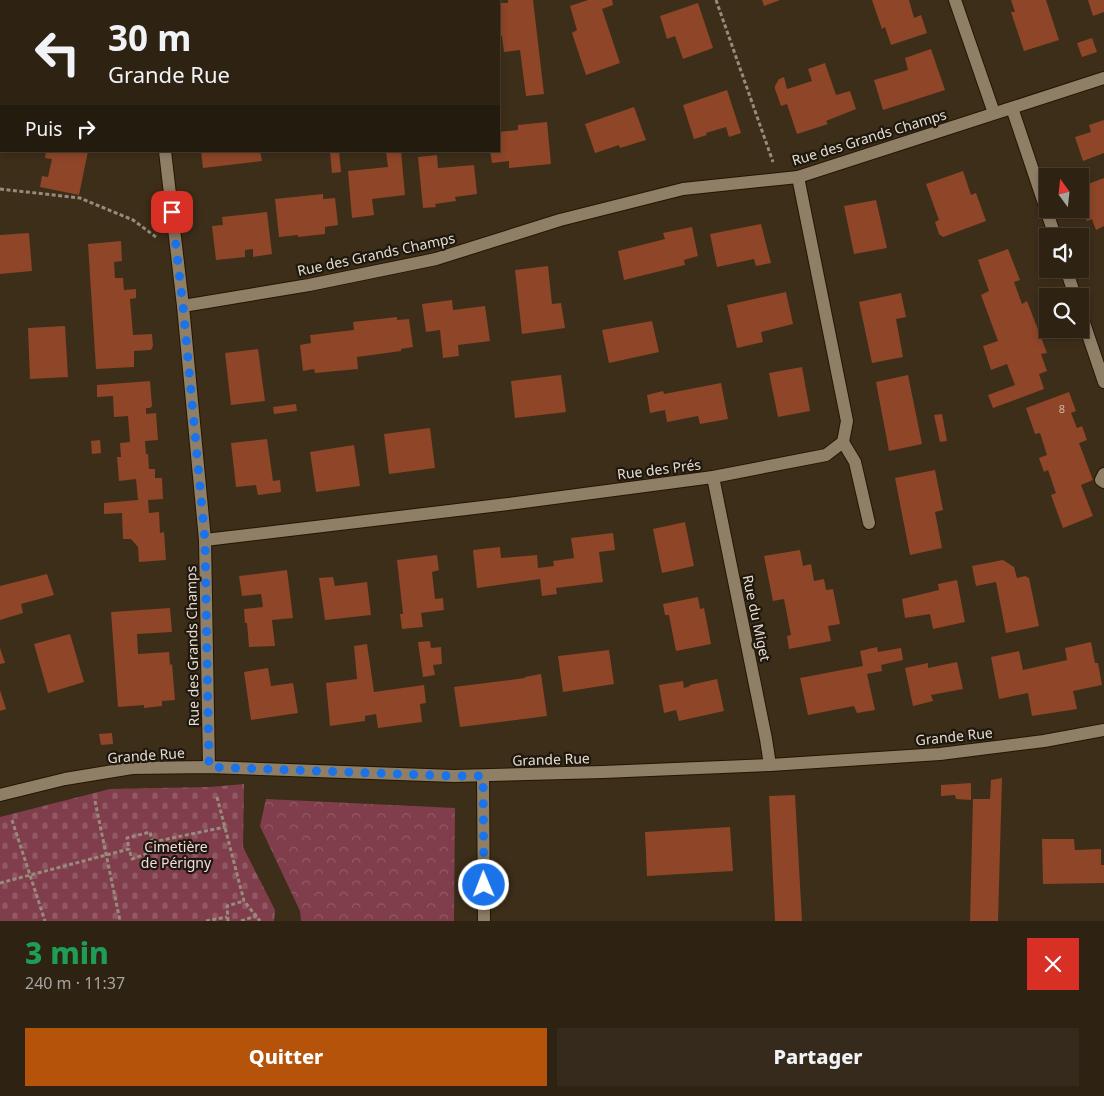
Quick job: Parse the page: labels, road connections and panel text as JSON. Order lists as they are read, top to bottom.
{
  "streets": {
    "street": [
      "Rue des Grands Champs",
      "Rue des Prés",
      "Rue du Miget",
      "Grande Rue"
    ]
  },
  "crossings": [
    ["Rue des Grands Champs", "Rue des Prés"],
    ["Rue des Grands Champs", "Grande Rue"],
    ["Rue des Prés", "Rue du Miget"],
    ["Rue du Miget", "Grande Rue"]
  ],
  "parks": ["Cimetière de Périgny"],
  "house_numbers": ["8"],
  "north": "top",
  "page": {
    "turn": ["30 m", "Grande Rue"],
    "then": "Puis",
    "heading": ["3 min", "240 m · 11:37"],
    "buttons": ["Quitter", "Partager"]
  }
}
